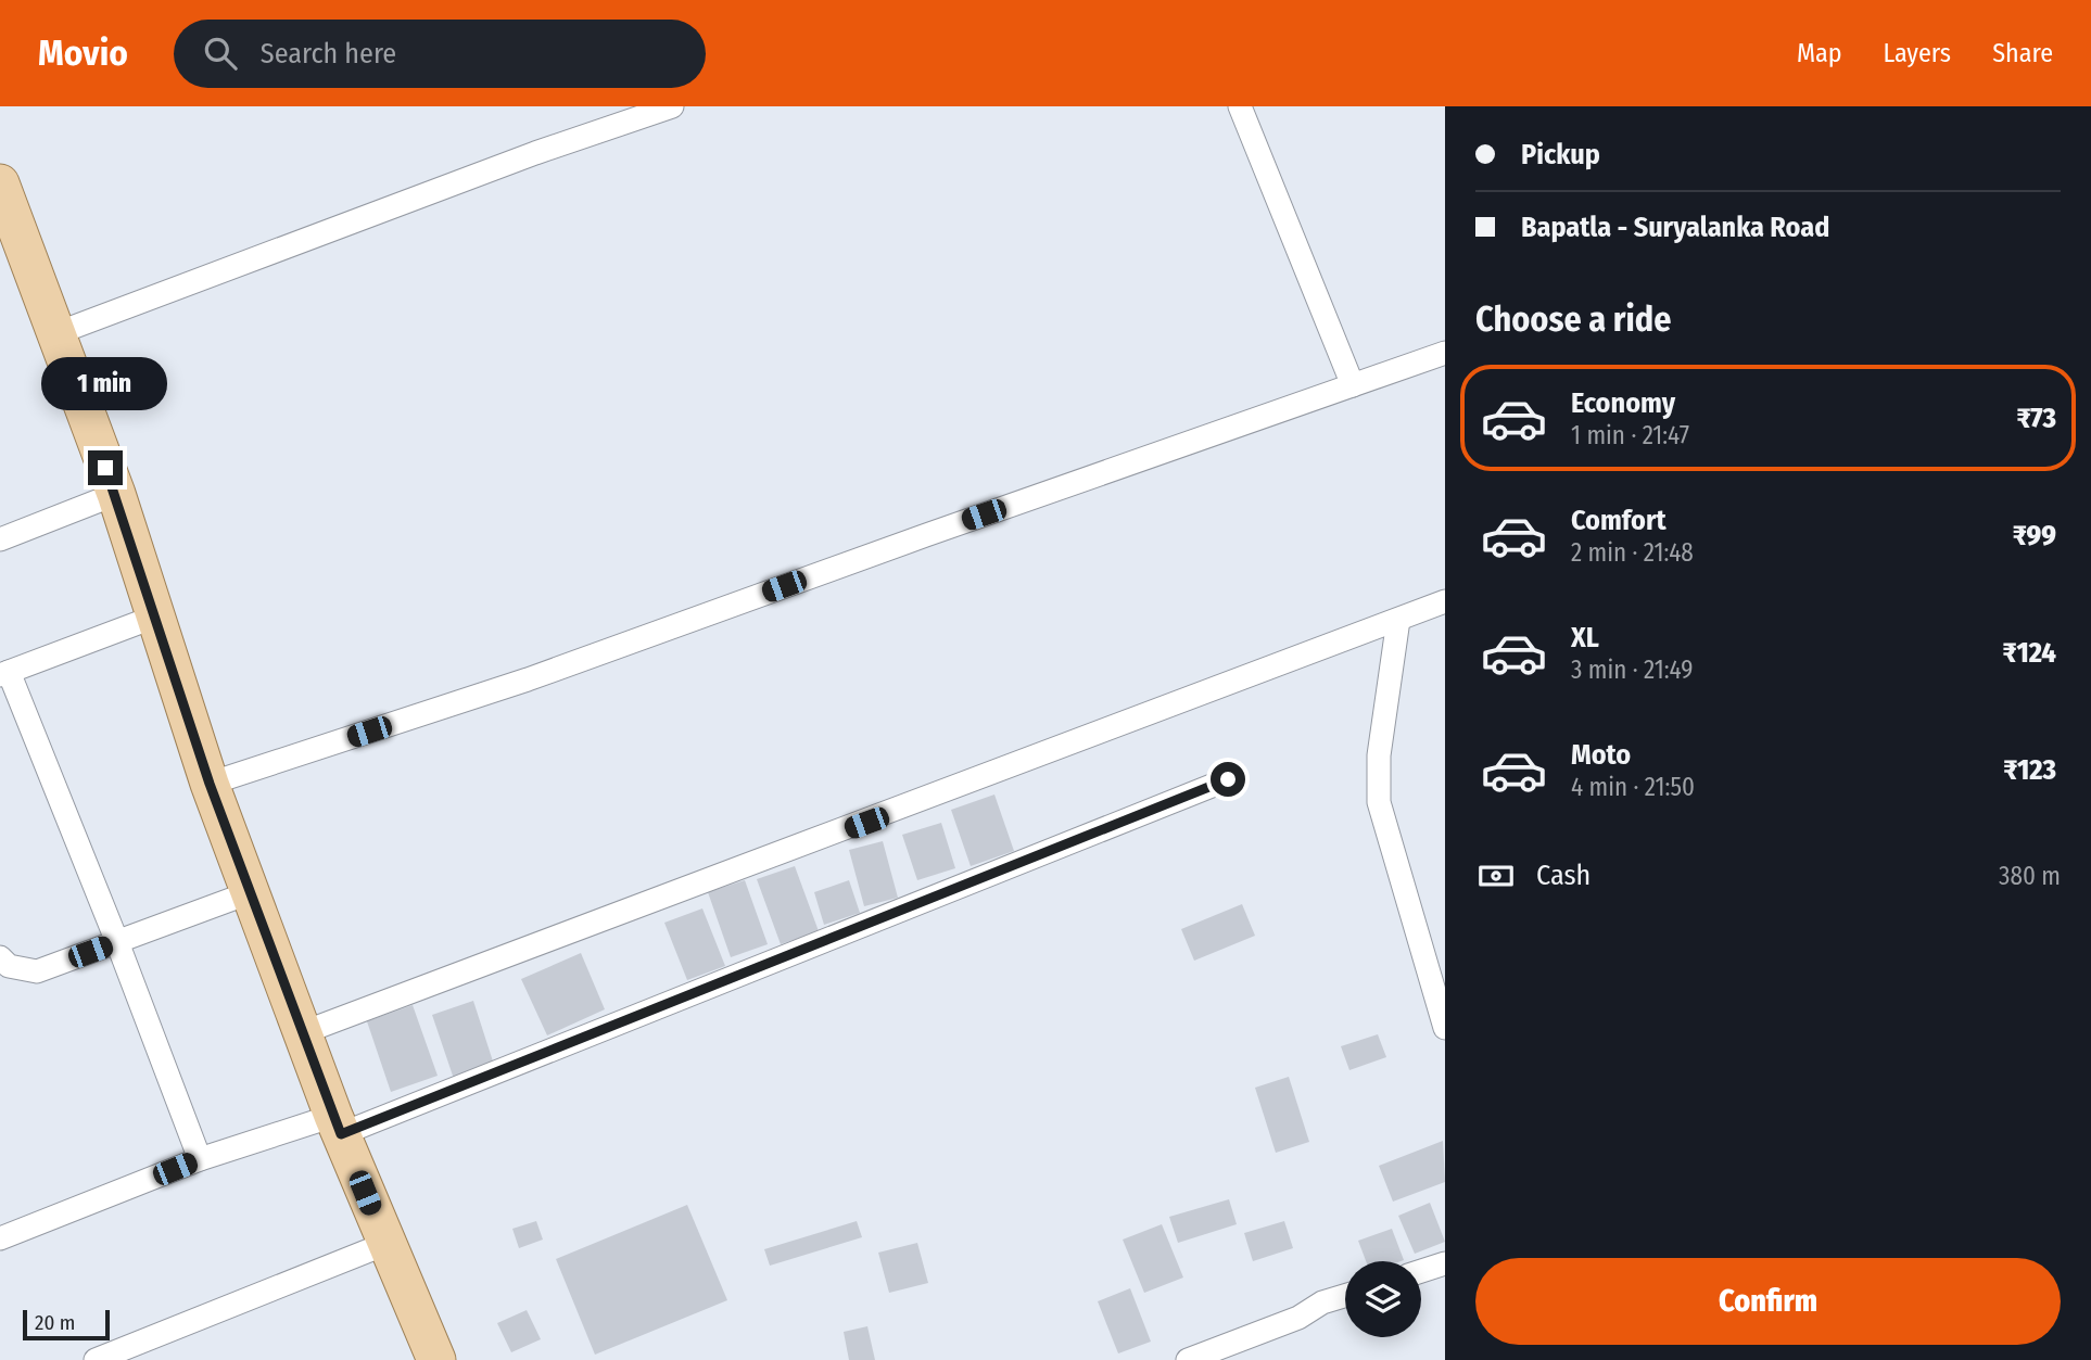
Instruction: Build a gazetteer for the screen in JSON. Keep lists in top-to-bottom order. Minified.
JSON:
{"scale_bar":"20 m","page":{"header":"Movio","search":"Search here","nav":["Map","Layers","Share"],"banner":["Pickup","Bapatla - Suryalanka Road"],"heading":"Choose a ride","bubble":"1 min","list":[{"name":"Economy","note":"1 min · 21:47","value":"₹73"},{"name":"Comfort","note":"2 min · 21:48","value":"₹99"},{"name":"XL","note":"3 min · 21:49","value":"₹124"},{"name":"Moto","note":"4 min · 21:50","value":"₹123"}],"pay":["Cash","380 m"],"buttons":"Confirm","scale":"20 m"}}
